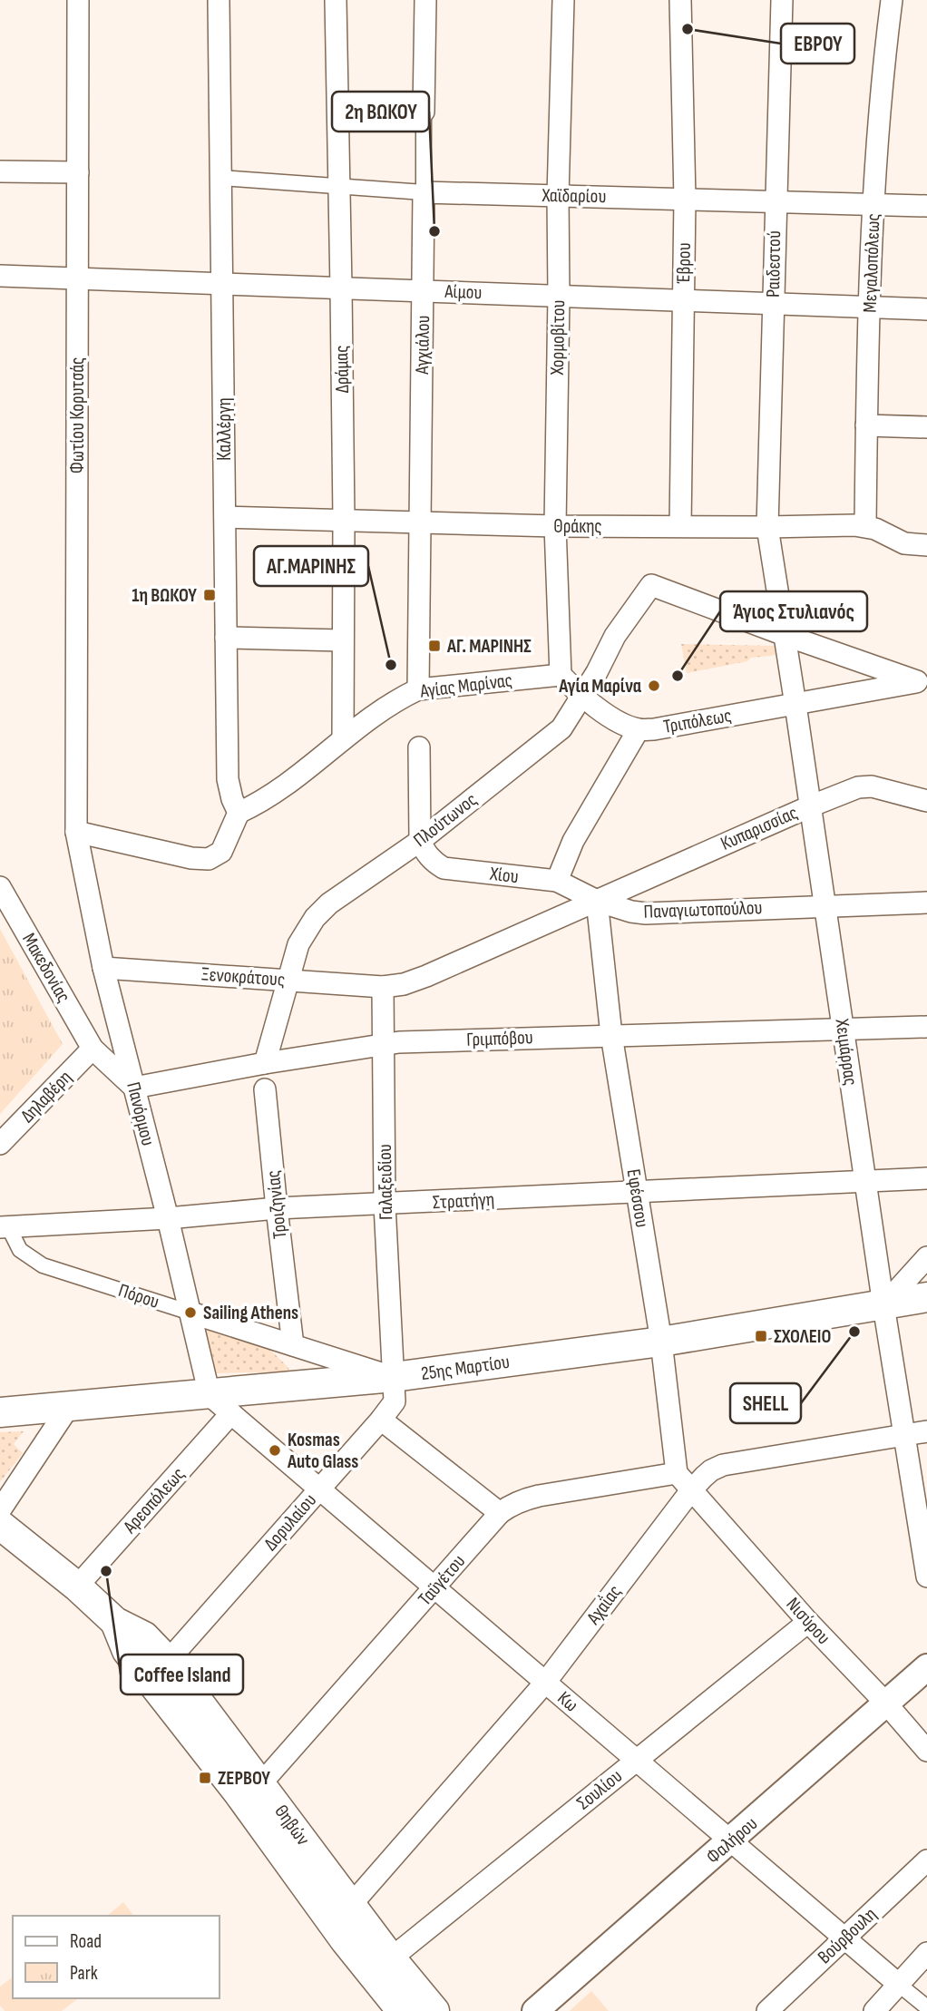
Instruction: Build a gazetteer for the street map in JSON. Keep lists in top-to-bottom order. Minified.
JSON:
{"streets":{"main road":["25ης Μαρτίου","Θηβών"],"street":["Χαϊδαρίου","Έβρου","Μεγαλοπόλεως","Ραιδεστού","Αίμου","Χορμοβίτου","Αγχιάλου","Δράμας","Φωτίου Κορυτσάς","Καλλέργη","Θράκης","Αγίας Μαρίνας","Τριπόλεως","Πλούτωνος","Κυπαρισσίας","Χίου","Παναγιωτοπούλου","Μακεδονίας","Ξενοκράτους","Γριμπόβου","Χειμάρρας","Δηλαβέρη","Πανόρμου","Γαλαξειδίου","Εφέσσου","Στρατήγη","Τροιζηνίας","Πόρου","Αρεοπόλεως","Δορυλαίου","Ταϋγέτου","Αχαΐας","Νισύρου","Κω","Σουλίου","Φαλήρου","Βούρβουλη"]},"crossings":[["Χαϊδαρίου","Έβρου"],["Χαϊδαρίου","Μεγαλοπόλεως"],["Χαϊδαρίου","Ραιδεστού"],["Χαϊδαρίου","Χορμοβίτου"],["Χαϊδαρίου","Αγχιάλου"],["Χαϊδαρίου","Δράμας"],["Χαϊδαρίου","Καλλέργη"],["Έβρου","Αίμου"],["Έβρου","Θράκης"],["Μεγαλοπόλεως","Αίμου"],["Μεγαλοπόλεως","Θράκης"],["Ραιδεστού","Αίμου"],["Ραιδεστού","Θράκης"],["Ραιδεστού","Χειμάρρας"],["Αίμου","Χορμοβίτου"],["Αίμου","Αγχιάλου"],["Αίμου","Δράμας"],["Αίμου","Φωτίου Κορυτσάς"],["Αίμου","Καλλέργη"],["Χορμοβίτου","Θράκης"],["Χορμοβίτου","Αγίας Μαρίνας"],["Αγχιάλου","Θράκης"],["Αγχιάλου","Αγίας Μαρίνας"],["Δράμας","Θράκης"],["Δράμας","Αγίας Μαρίνας"],["Φωτίου Κορυτσάς","Πανόρμου"],["Καλλέργη","Θράκης"],["Καλλέργη","Αγίας Μαρίνας"],["Θράκης","Χειμάρρας"],["Τριπόλεως","Χίου"],["Τριπόλεως","Χειμάρρας"],["Πλούτωνος","Χίου"],["Πλούτωνος","Ξενοκράτους"],["Πλούτωνος","Γριμπόβου"],["Πλούτωνος","Χειμάρρας"],["Πλούτωνος","Τροιζηνίας"],["Κυπαρισσίας","Χίου"],["Κυπαρισσίας","Παναγιωτοπούλου"],["Κυπαρισσίας","Χειμάρρας"],["Κυπαρισσίας","Εφέσσου"],["Χίου","Παναγιωτοπούλου"],["Χίου","Εφέσσου"],["Παναγιωτοπούλου","Χειμάρρας"],["Παναγιωτοπούλου","Εφέσσου"],["Μακεδονίας","Δηλαβέρη"],["Ξενοκράτους","Πανόρμου"],["Ξενοκράτους","Γαλαξειδίου"],["Γριμπόβου","Χειμάρρας"],["Γριμπόβου","Πανόρμου"],["Γριμπόβου","Γαλαξειδίου"],["Γριμπόβου","Εφέσσου"],["Γριμπόβου","Τροιζηνίας"],["Χειμάρρας","Στρατήγη"],["Χειμάρρας","25ης Μαρτίου"],["Χειμάρρας","Αχαΐας"],["Πανόρμου","Στρατήγη"],["Πανόρμου","Πόρου"],["Πανόρμου","25ης Μαρτίου"],["Πανόρμου","Αρεοπόλεως"],["Πανόρμου","Κω"],["Γαλαξειδίου","Στρατήγη"],["Γαλαξειδίου","Πόρου"],["Γαλαξειδίου","25ης Μαρτίου"],["Γαλαξειδίου","Δορυλαίου"],["Εφέσσου","Στρατήγη"],["Εφέσσου","25ης Μαρτίου"],["Εφέσσου","Ταϋγέτου"],["Στρατήγη","Τροιζηνίας"],["Στρατήγη","Πόρου"],["Τροιζηνίας","Πόρου"],["Πόρου","25ης Μαρτίου"],["Πόρου","Δορυλαίου"],["25ης Μαρτίου","Αρεοπόλεως"],["25ης Μαρτίου","Δορυλαίου"],["25ης Μαρτίου","Κω"],["Αρεοπόλεως","Κω"],["Αρεοπόλεως","Θηβών"],["Δορυλαίου","Κω"],["Δορυλαίου","Θηβών"],["Ταϋγέτου","Κω"],["Ταϋγέτου","Θηβών"],["Αχαΐας","Νισύρου"],["Αχαΐας","Κω"],["Αχαΐας","Θηβών"],["Νισύρου","Σουλίου"],["Νισύρου","Φαλήρου"],["Κω","Σουλίου"],["Κω","Φαλήρου"],["Κω","Βούρβουλη"],["Σουλίου","Θηβών"]],"places":{"other":["ΕΒΡΟΥ","2η ΒΩΚΟΥ","ΑΓ.ΜΑΡΙΝΗΣ","Άγιος Στυλιανός","Αγία Μαρίνα","Sailing Athens","SHELL","Kosmas Auto Glass","Coffee Island"],"transit":["1η ΒΩΚΟΥ","ΑΓ. ΜΑΡΙΝΗΣ","ΣΧΟΛΕΙΟ","ΖΕΡΒΟΥ"]},"legend":["Road","Park"]}
